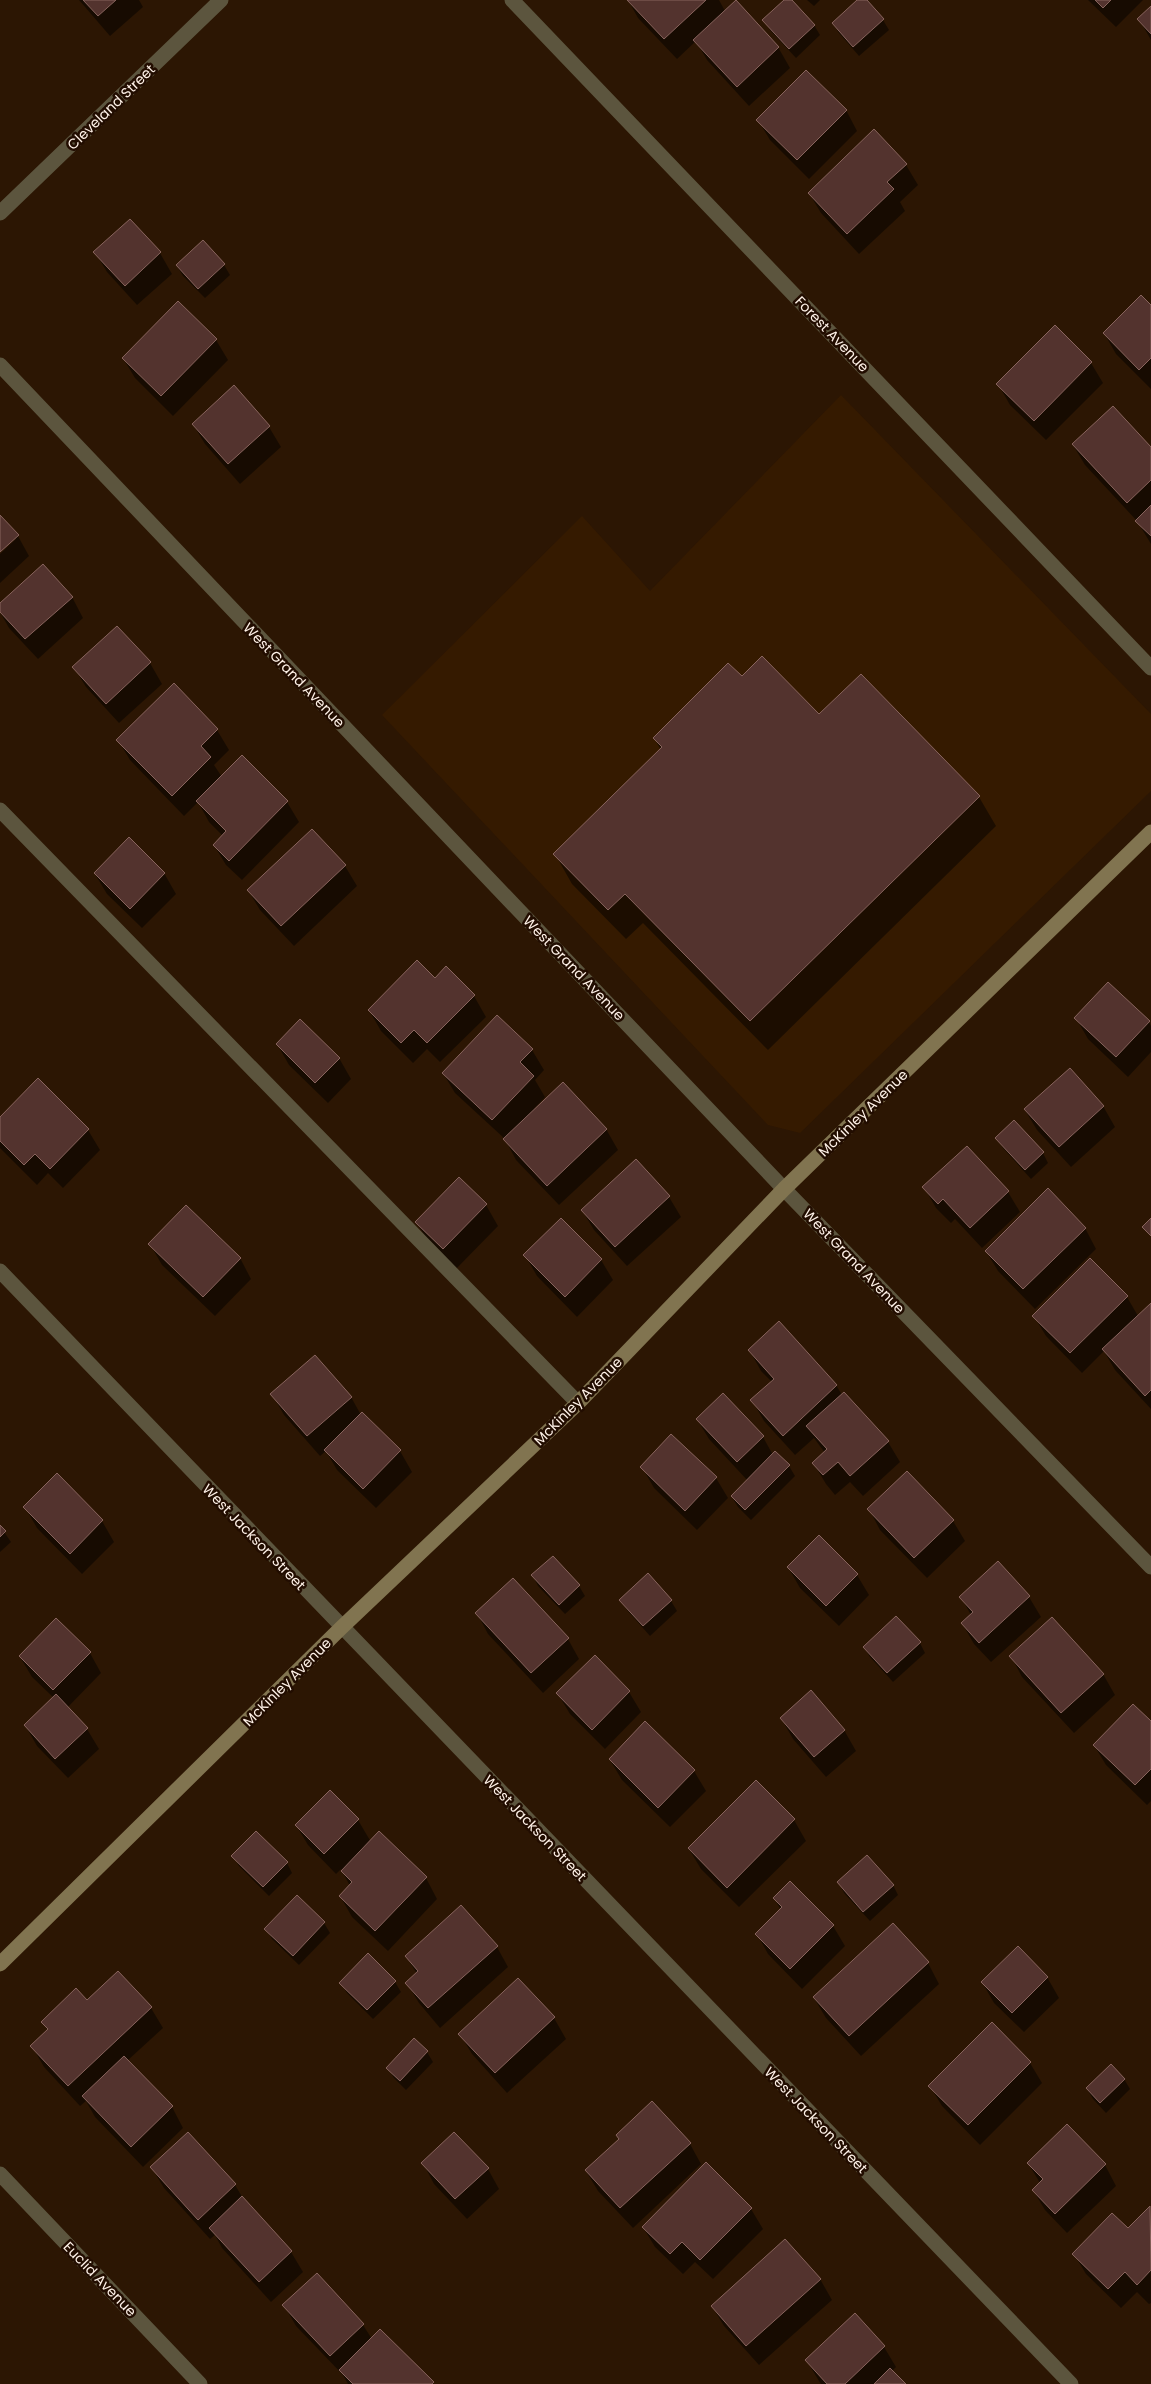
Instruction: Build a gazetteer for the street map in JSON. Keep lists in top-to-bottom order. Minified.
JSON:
{"streets":{"street":["Cleveland Street","Forest Avenue","West Grand Avenue","McKinley Avenue","West Jackson Street","Euclid Avenue"]},"crossings":[["West Grand Avenue","McKinley Avenue"],["McKinley Avenue","West Jackson Street"]]}
